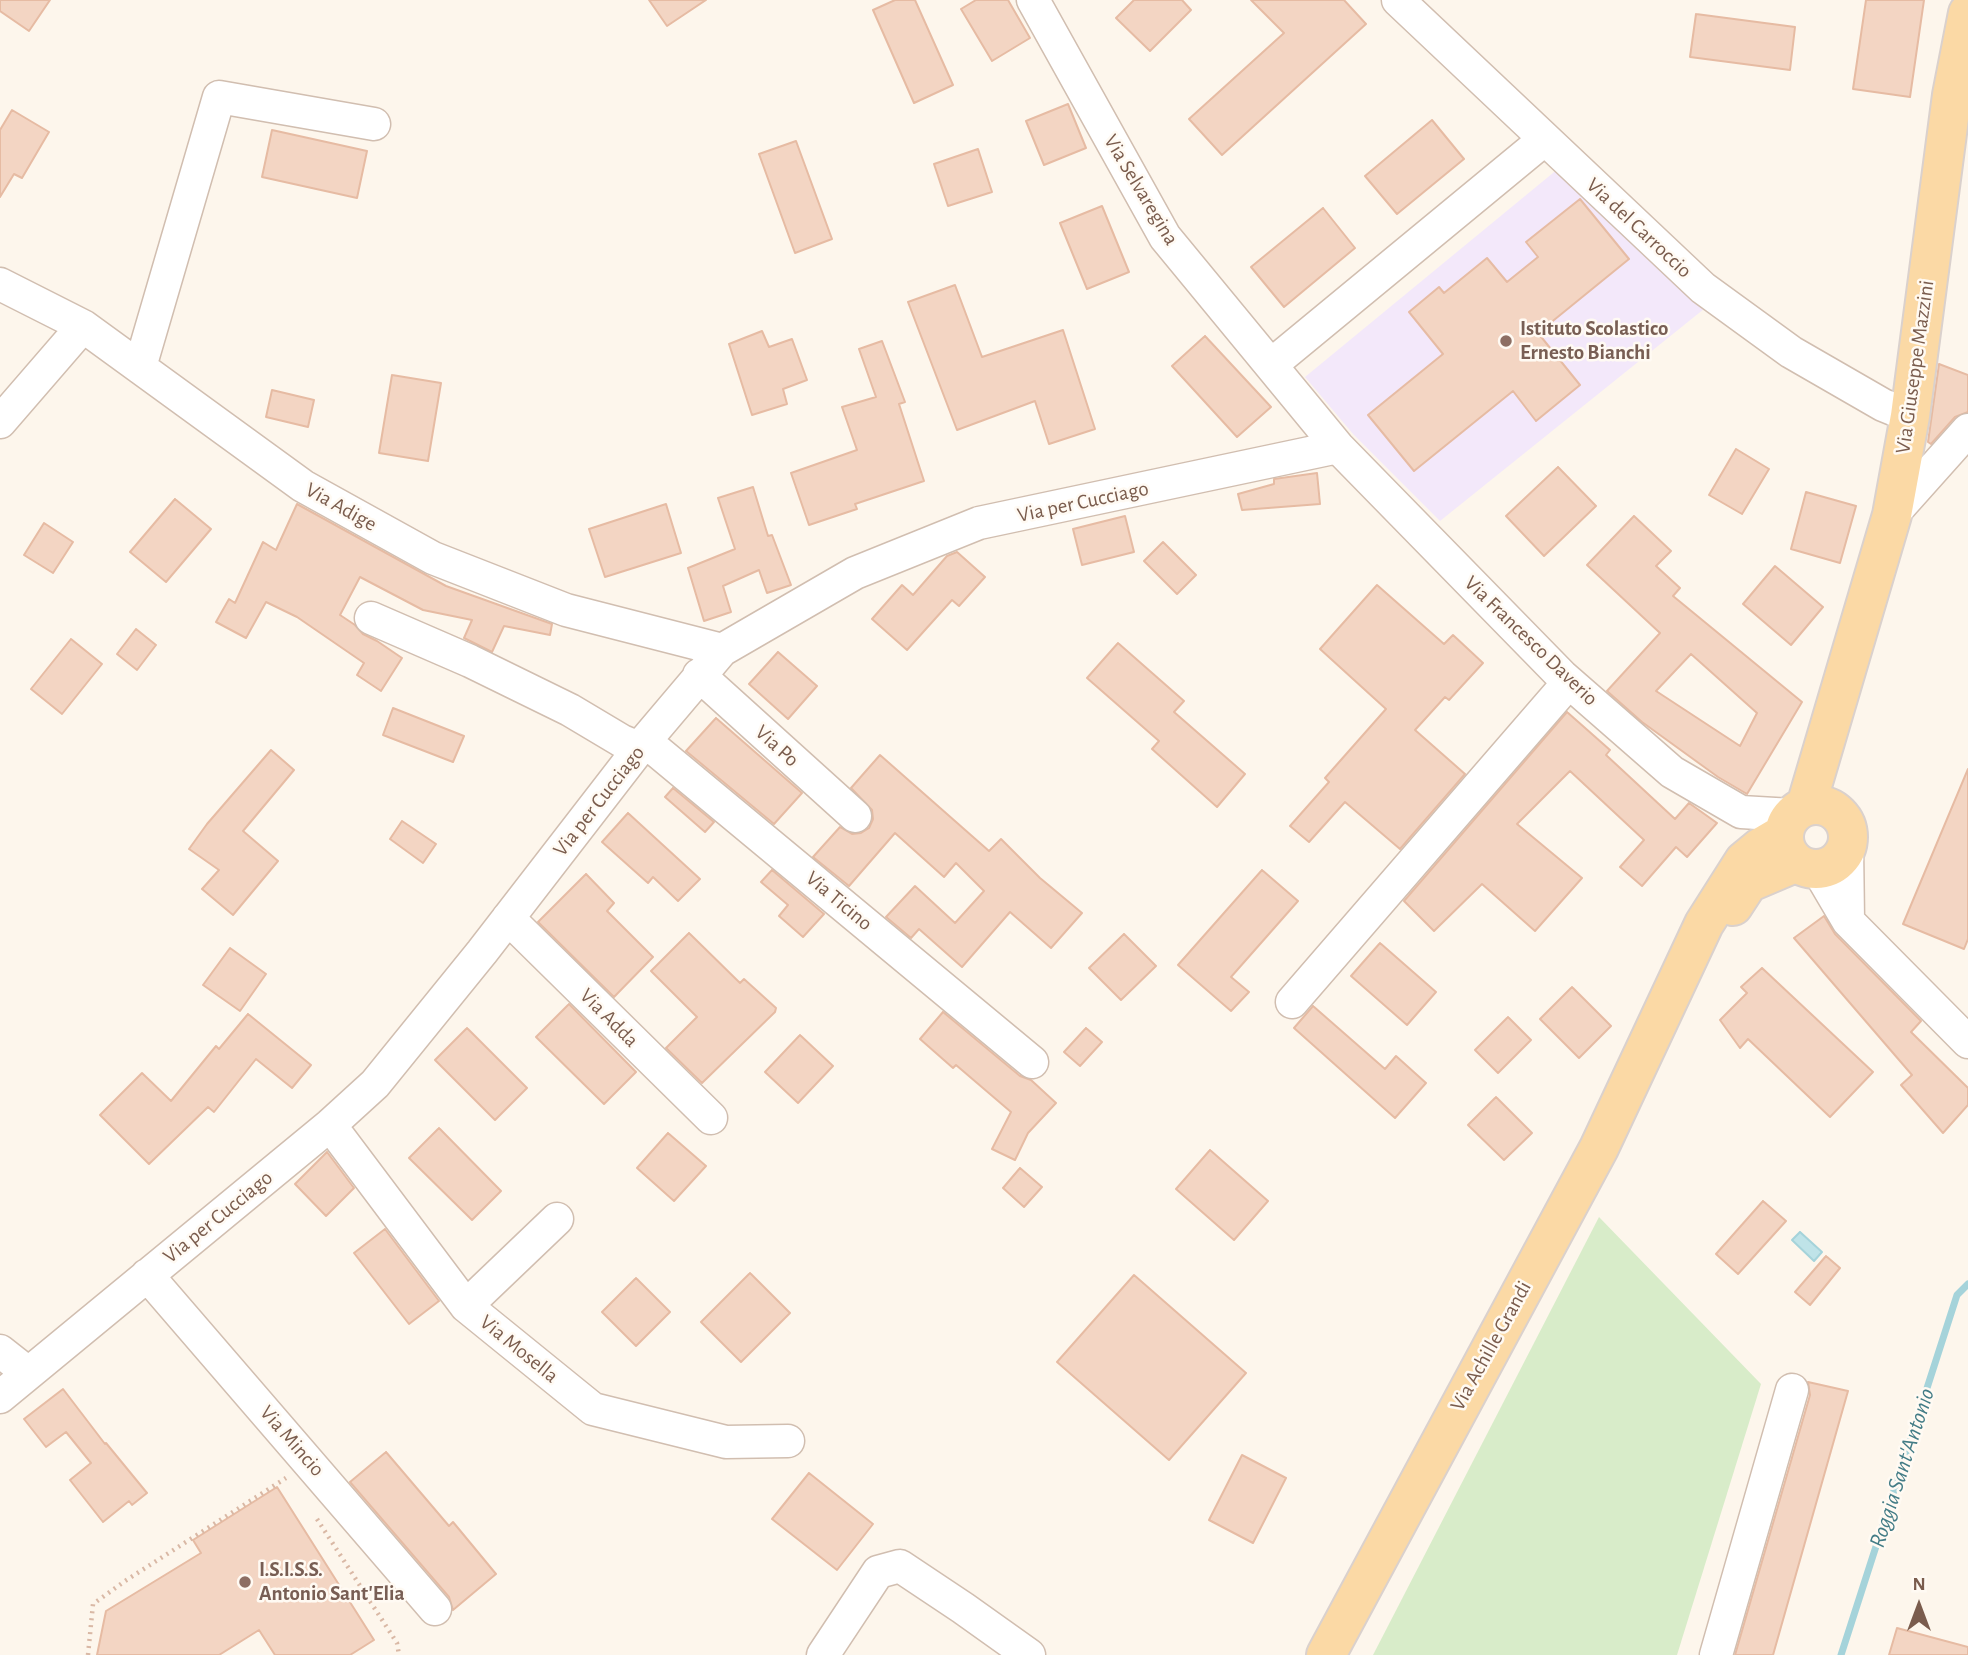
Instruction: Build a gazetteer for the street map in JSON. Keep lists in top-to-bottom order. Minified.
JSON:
{"streets":{"main road":["Via Giuseppe Mazzini","Via Achille Grandi"],"street":["Via Selvaregina","Via del Carroccio","Via per Cucciago","Via Adige","Via Francesco Daverio","Via Po","Via Ticino","Via Adda","Via Mosella","Via Mincio"]},"crossings":[["Via Selvaregina","Via per Cucciago"],["Via Selvaregina","Via Francesco Daverio"],["Via del Carroccio","Via Giuseppe Mazzini"],["Via Giuseppe Mazzini","Via Francesco Daverio"],["Via Giuseppe Mazzini","Via Achille Grandi"],["Via per Cucciago","Via Adige"],["Via per Cucciago","Via Francesco Daverio"],["Via per Cucciago","Via Po"],["Via per Cucciago","Via Ticino"],["Via per Cucciago","Via Adda"],["Via per Cucciago","Via Mosella"],["Via per Cucciago","Via Mincio"],["Via Francesco Daverio","Via Achille Grandi"]],"water":["Roggia Sant'Antonio"],"places":["Istituto Scolastico Ernesto Bianchi","I.S.I.S.S. Antonio Sant'Elia"],"north":"top"}
